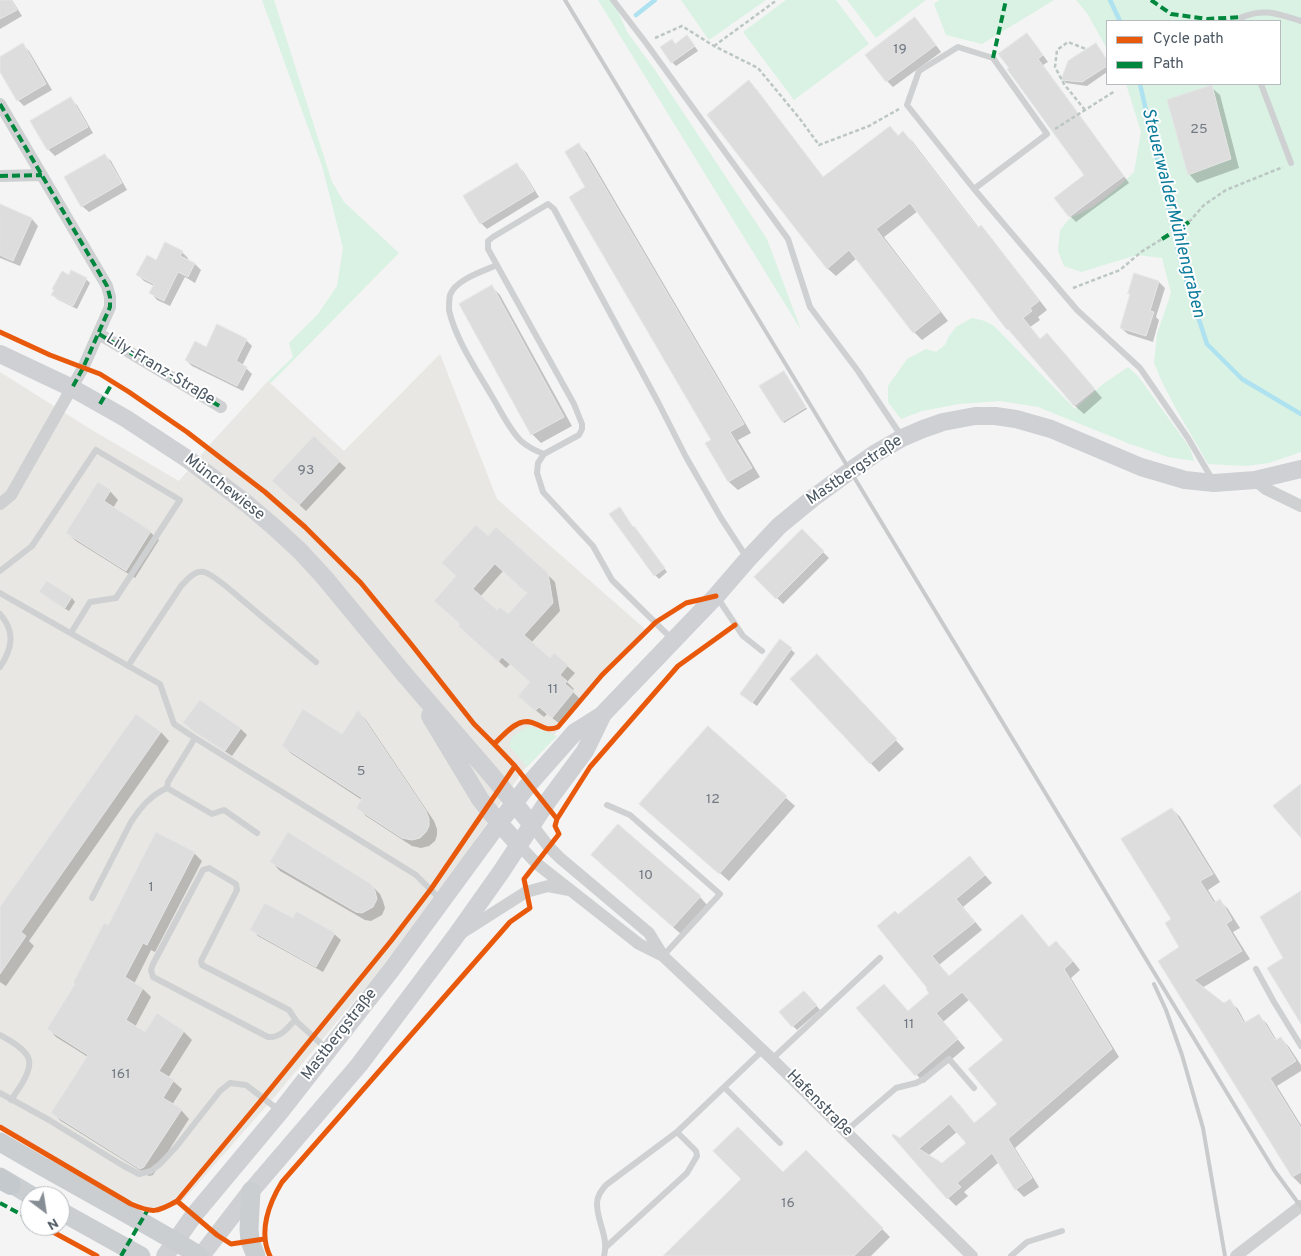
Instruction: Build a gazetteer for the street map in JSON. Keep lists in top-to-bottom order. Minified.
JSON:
{"streets":{"main road":["Mastbergstraße","Münchewiese"],"street":["Lily-Franz-Straße","Hafenstraße"]},"crossings":[["Lily-Franz-Straße","Münchewiese"],["Mastbergstraße","Münchewiese"],["Mastbergstraße","Hafenstraße"]],"water":["SteuerwalderMühlengraben"],"house_numbers":["19","25","93","11","5","12","10","1","11","161","16"],"legend":["Cycle path","Path"],"north":"bottom right"}
